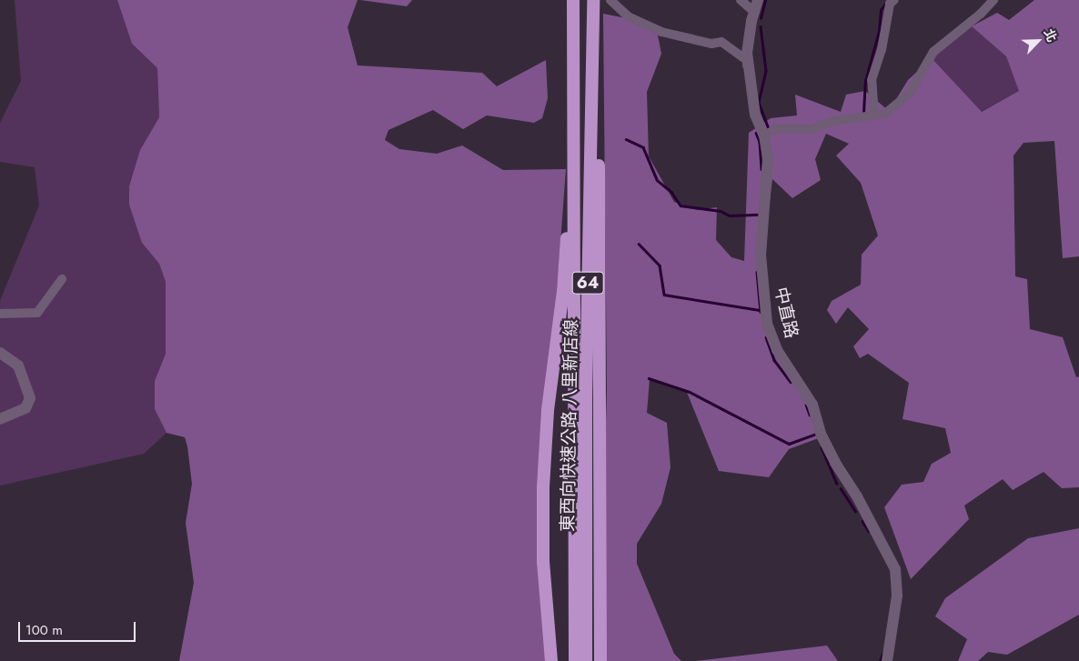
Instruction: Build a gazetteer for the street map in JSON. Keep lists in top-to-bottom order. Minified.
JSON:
{"streets":{"highway":["64","東西向快速公路 八里新店線"],"street":["中直路"]},"scale_bar":"100 m","north":"top right"}
